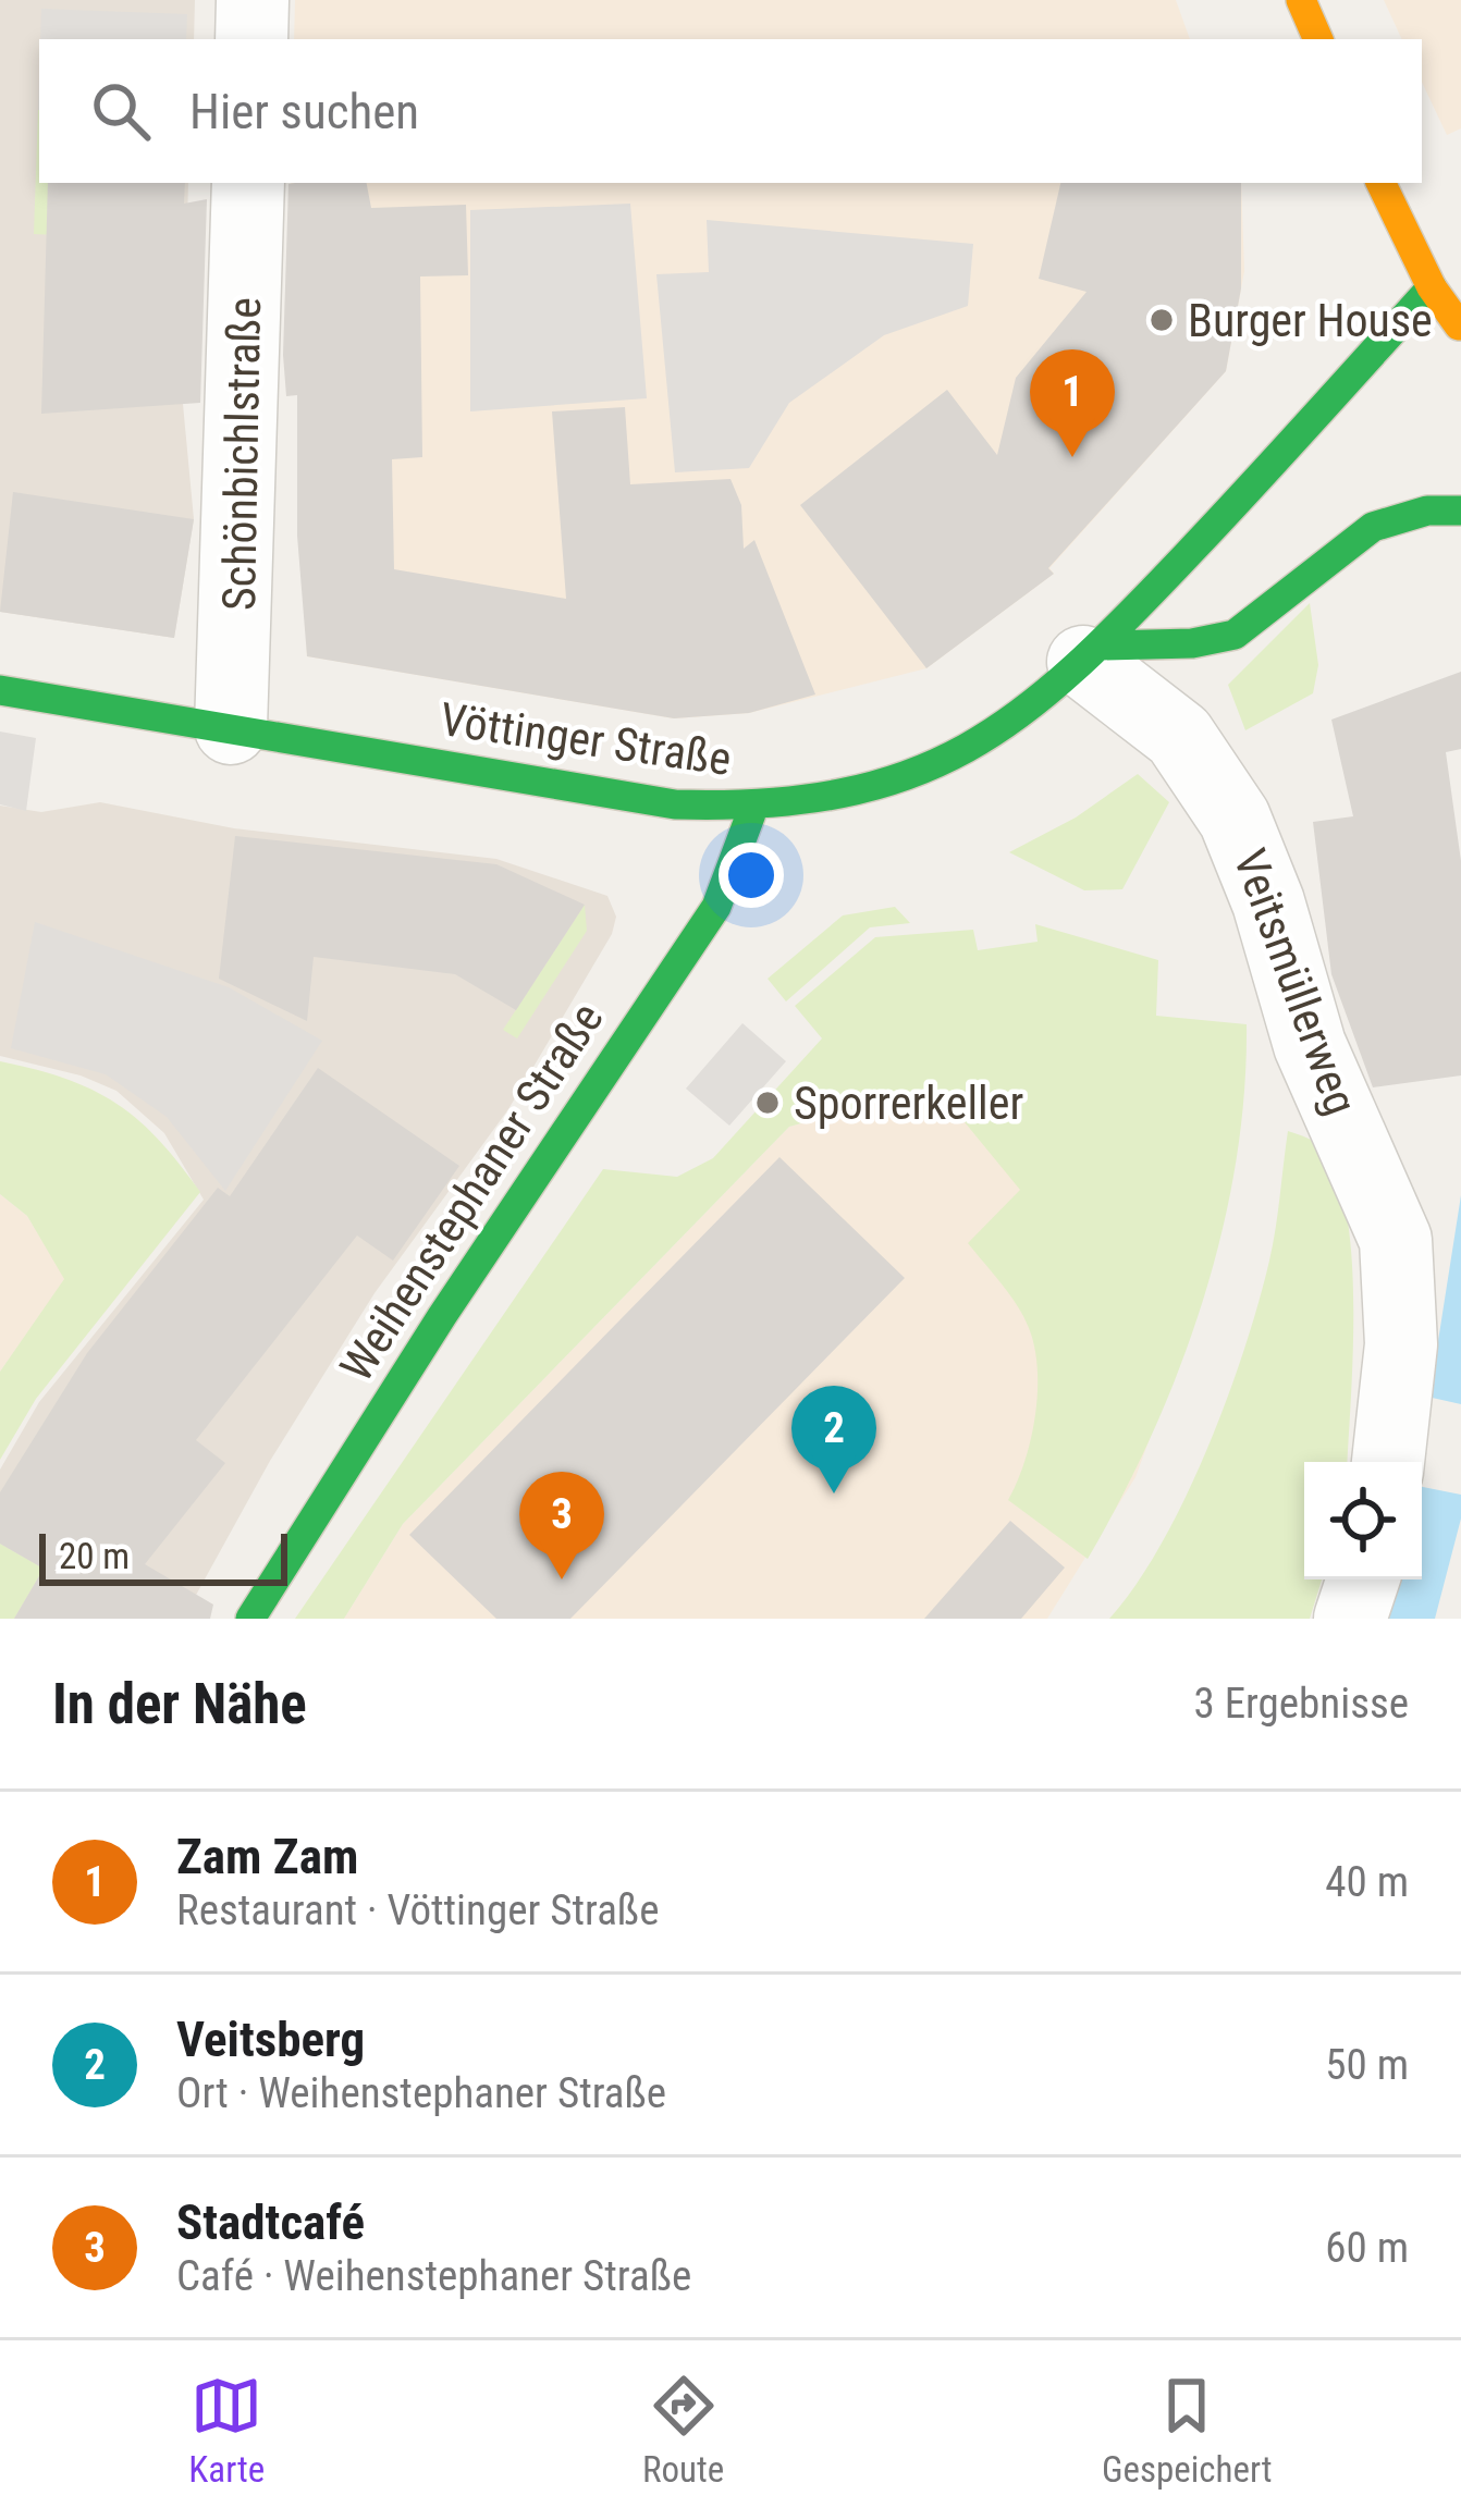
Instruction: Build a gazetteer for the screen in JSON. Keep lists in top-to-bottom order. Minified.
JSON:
{"streets":{"main road":["Vöttinger Straße","Weihenstephaner Straße"],"street":["Schönbichlstraße","Veitsmüllerweg"]},"crossings":[["Schönbichlstraße","Vöttinger Straße"],["Vöttinger Straße","Veitsmüllerweg"],["Vöttinger Straße","Weihenstephaner Straße"]],"places":["Burger House","Sporrerkeller"],"scale_bar":"20 m","page":{"search":"Hier suchen","pins":["1","2","3"],"scale":"20 m","heading":["In der Nähe","3 Ergebnisse"],"list":[{"mark":"1","name":"Zam Zam","note":"Restaurant · Vöttinger Straße","value":"40 m"},{"mark":"2","name":"Veitsberg","note":"Ort · Weihenstephaner Straße","value":"50 m"},{"mark":"3","name":"Stadtcafé","note":"Café · Weihenstephaner Straße","value":"60 m"}],"nav":["Karte","Route","Gespeichert"]}}
